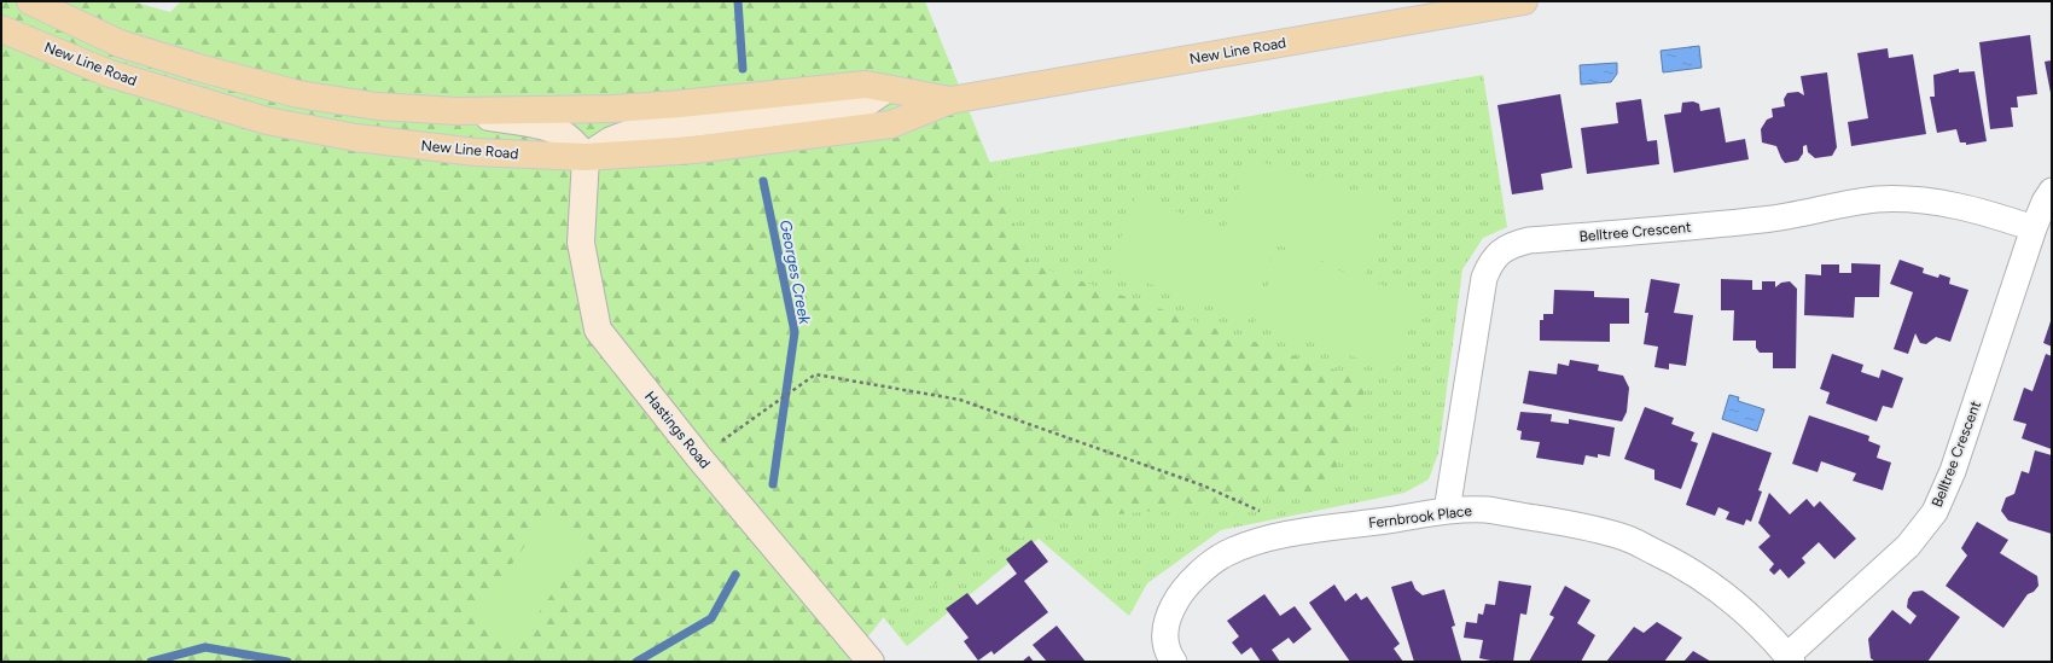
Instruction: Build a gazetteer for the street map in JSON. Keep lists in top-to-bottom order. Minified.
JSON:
{"streets":{"main road":["New Line Road","Hastings Road"],"street":["Belltree Crescent","Fernbrook Place"]},"crossings":[["New Line Road","Hastings Road"],["Belltree Crescent","Fernbrook Place"]],"water":["Georges Creek"]}
